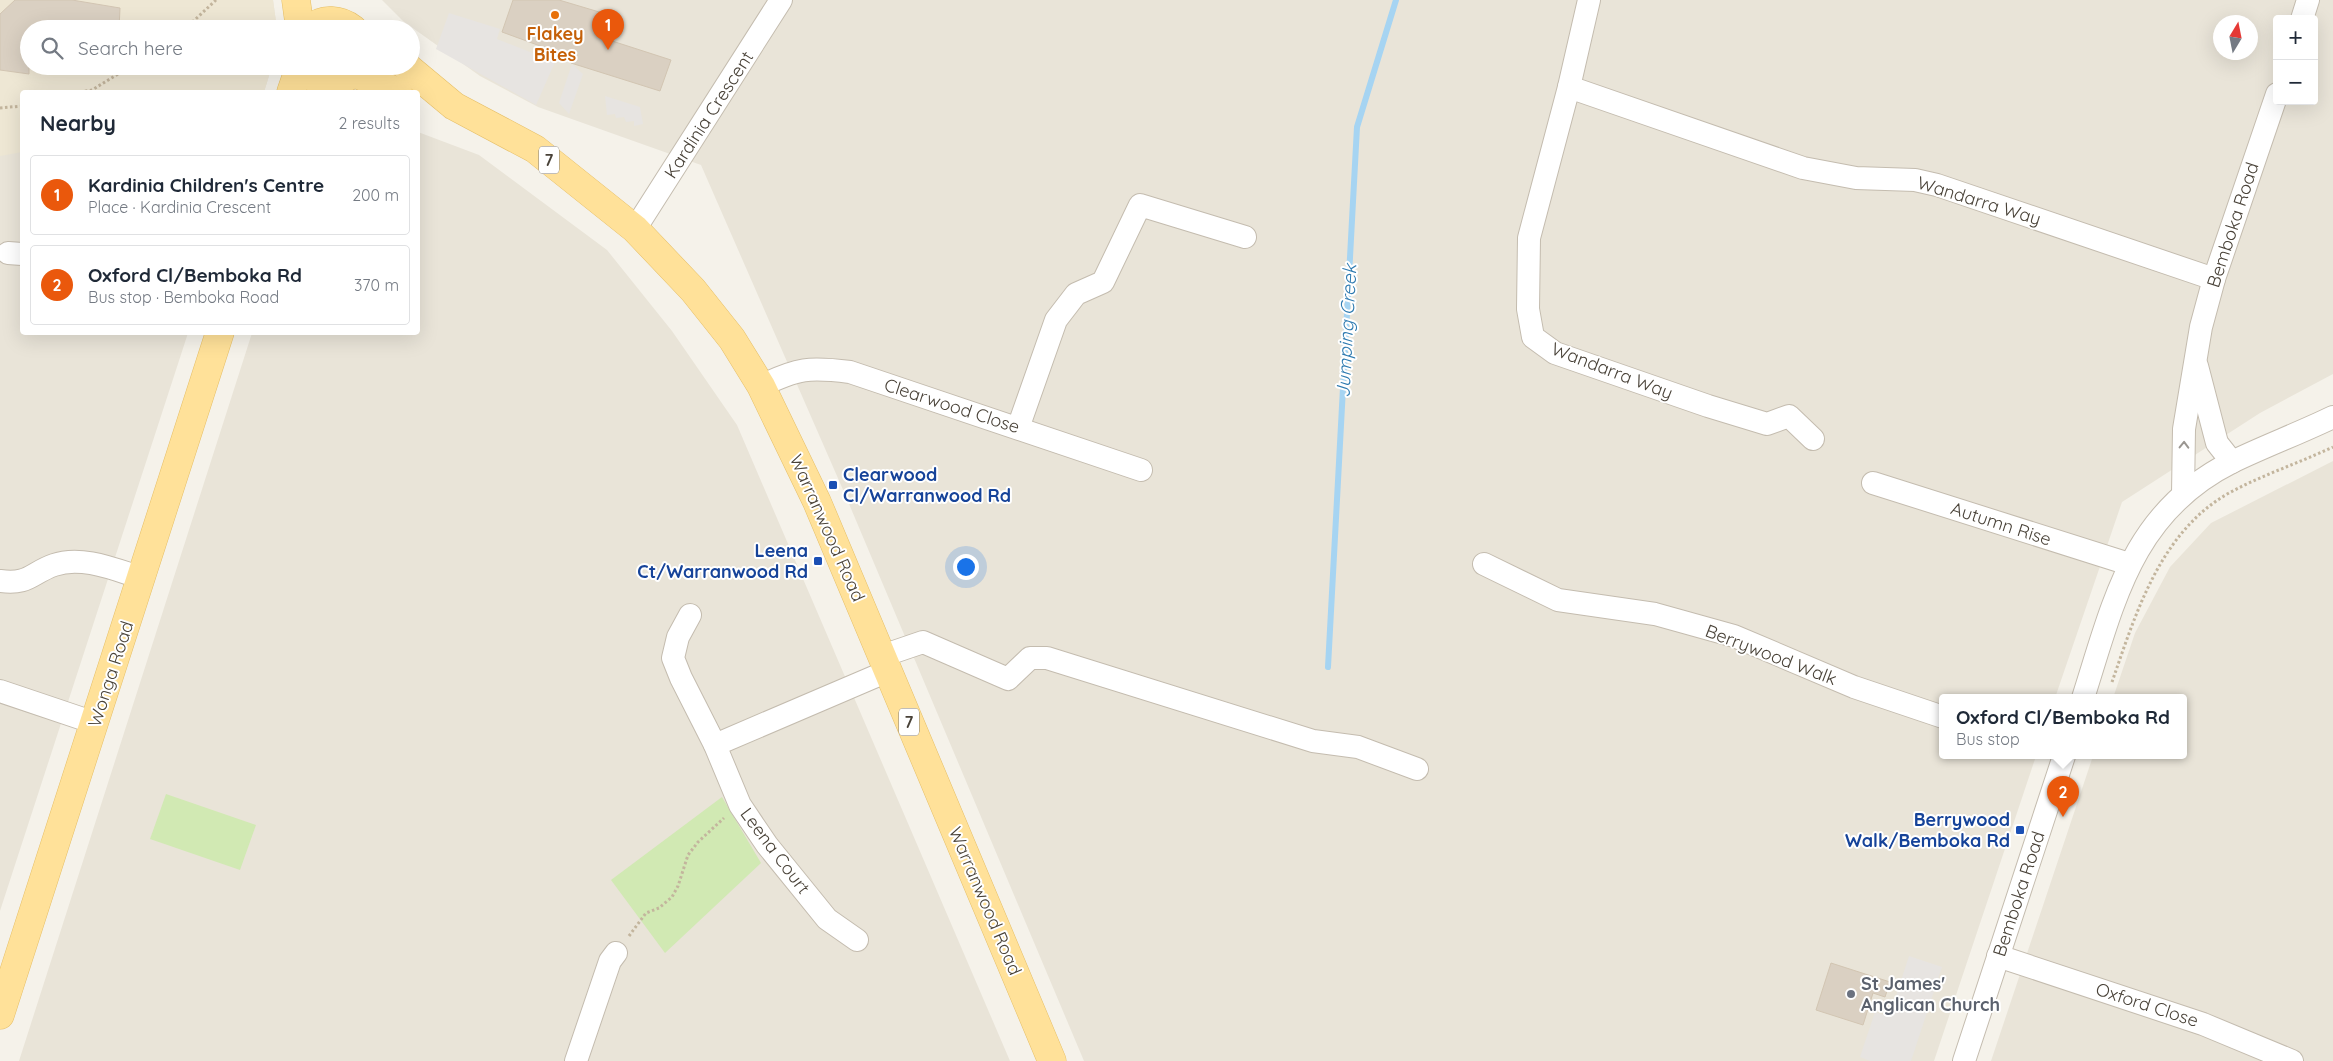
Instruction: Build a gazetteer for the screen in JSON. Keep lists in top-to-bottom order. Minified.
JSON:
{"streets":{"main road":["7","Warranwood Road","Wonga Road"],"street":["Kardinia Crescent","Wandarra Way","Bemboka Road","Clearwood Close","Autumn Rise","Berrywood Walk","Leena Court","Oxford Close"]},"crossings":[["Kardinia Crescent","Warranwood Road"],["Wandarra Way","Bemboka Road"],["Bemboka Road","Oxford Close"],["Clearwood Close","Warranwood Road"]],"water":["Jumping Creek"],"places":{"other":["Flakey Bites","St James' Anglican Church"],"transit":["Clearwood Cl/Warranwood Rd","Leena Ct/Warranwood Rd","Berrywood Walk/Bemboka Rd"]},"north":"top","page":{"pins":["1","2"],"map_buttons":["+","−"],"search":"Search here","heading":["Nearby","2 results"],"list":[{"mark":"1","name":"Kardinia Children's Centre","note":"Place · Kardinia Crescent","value":"200 m"},{"mark":"2","name":"Oxford Cl/Bemboka Rd","note":"Bus stop · Bemboka Road","value":"370 m"}],"popup":["Oxford Cl/Bemboka Rd","Bus stop"]}}
